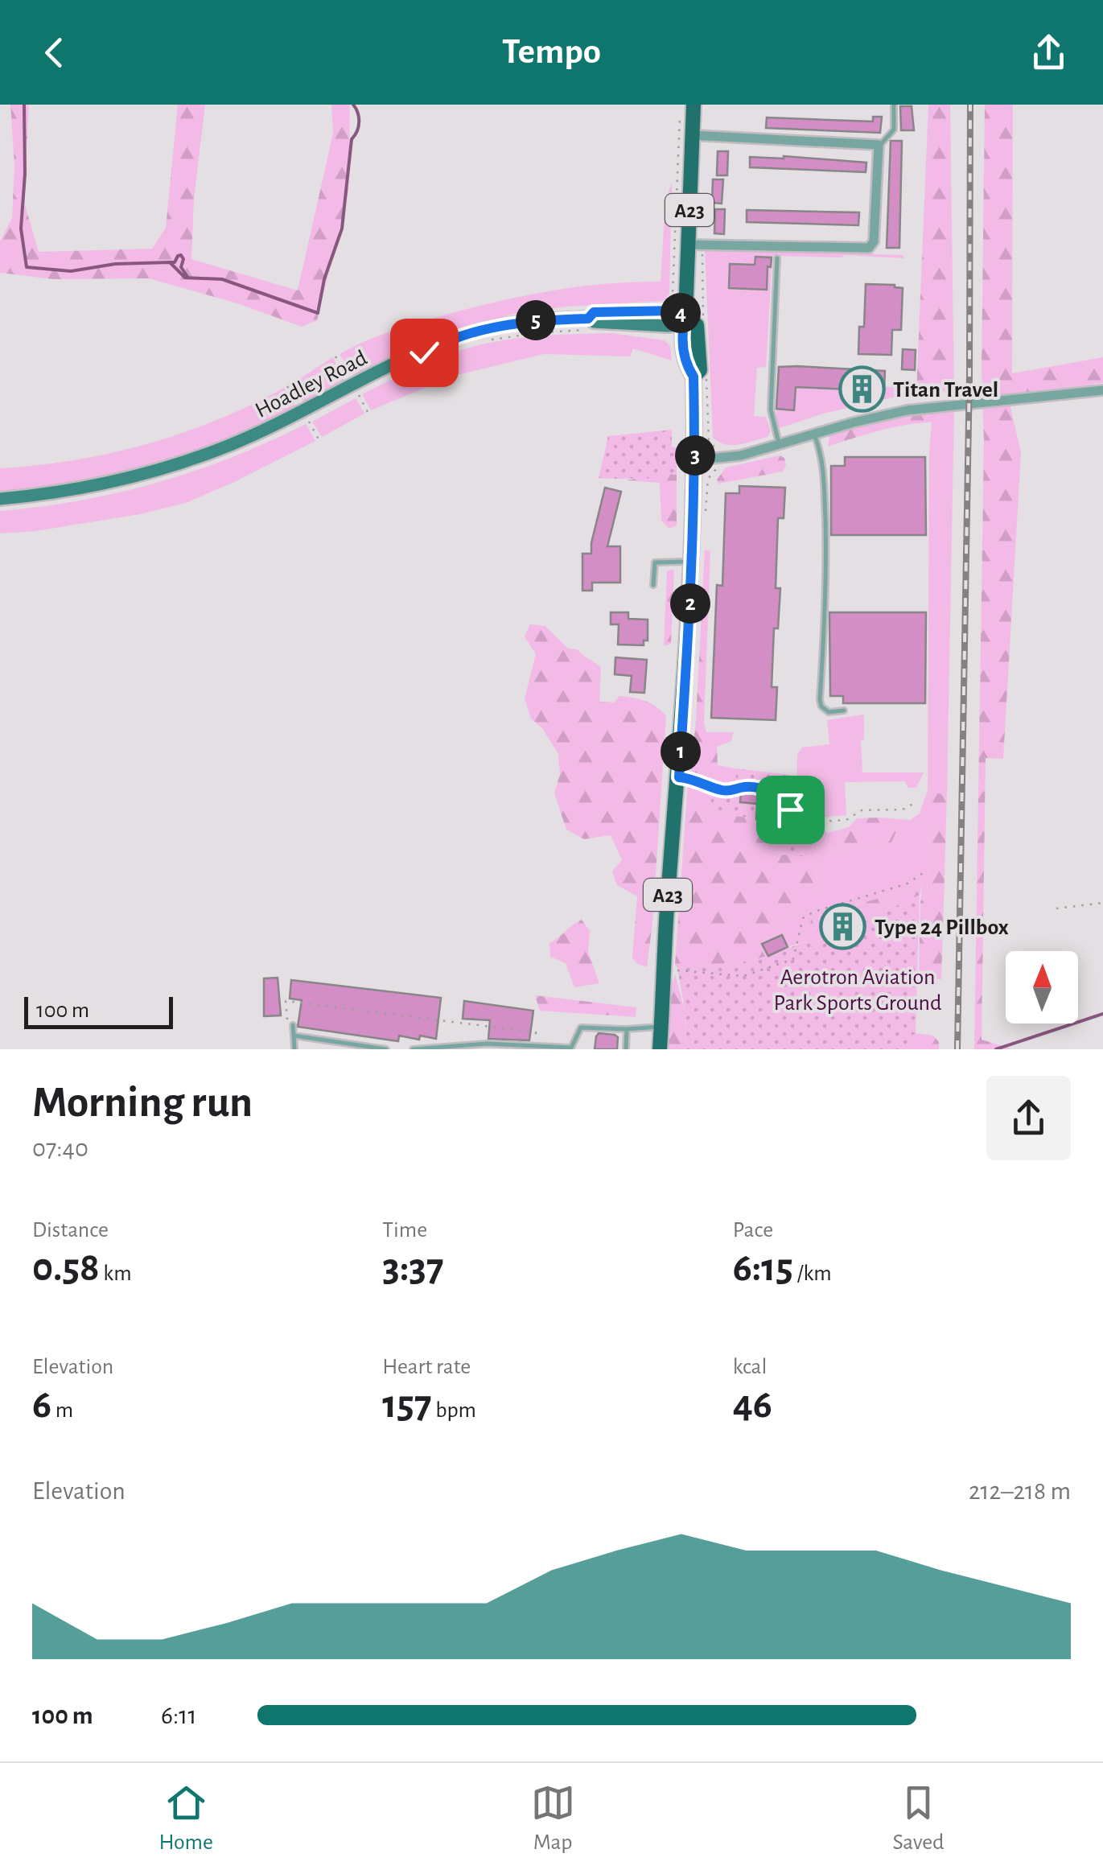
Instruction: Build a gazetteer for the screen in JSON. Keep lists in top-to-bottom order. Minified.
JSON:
{"streets":{"main road":["A23"],"street":["Hoadley Road"]},"crossings":[["A23","Hoadley Road"]],"parks":["Aerotron Aviation Park Sports Ground"],"places":{"building":["Titan Travel","Type 24 Pillbox"]},"scale_bar":"100 m","north":"top","page":{"header":"Tempo","pins":["4","5","3","2","1"],"scale":"100 m","heading":["Morning run","07:40"],"stats":[["Distance","0.58 km"],["Time","3:37"],["Pace","6:15 /km"],["Elevation","6 m"],["Heart rate","157 bpm"],["kcal","46"]],"chart":["Elevation","212–218 m"],"list":[{"name":"100 m","note":"6:11"}],"tabs":["Home","Map","Saved"]}}
